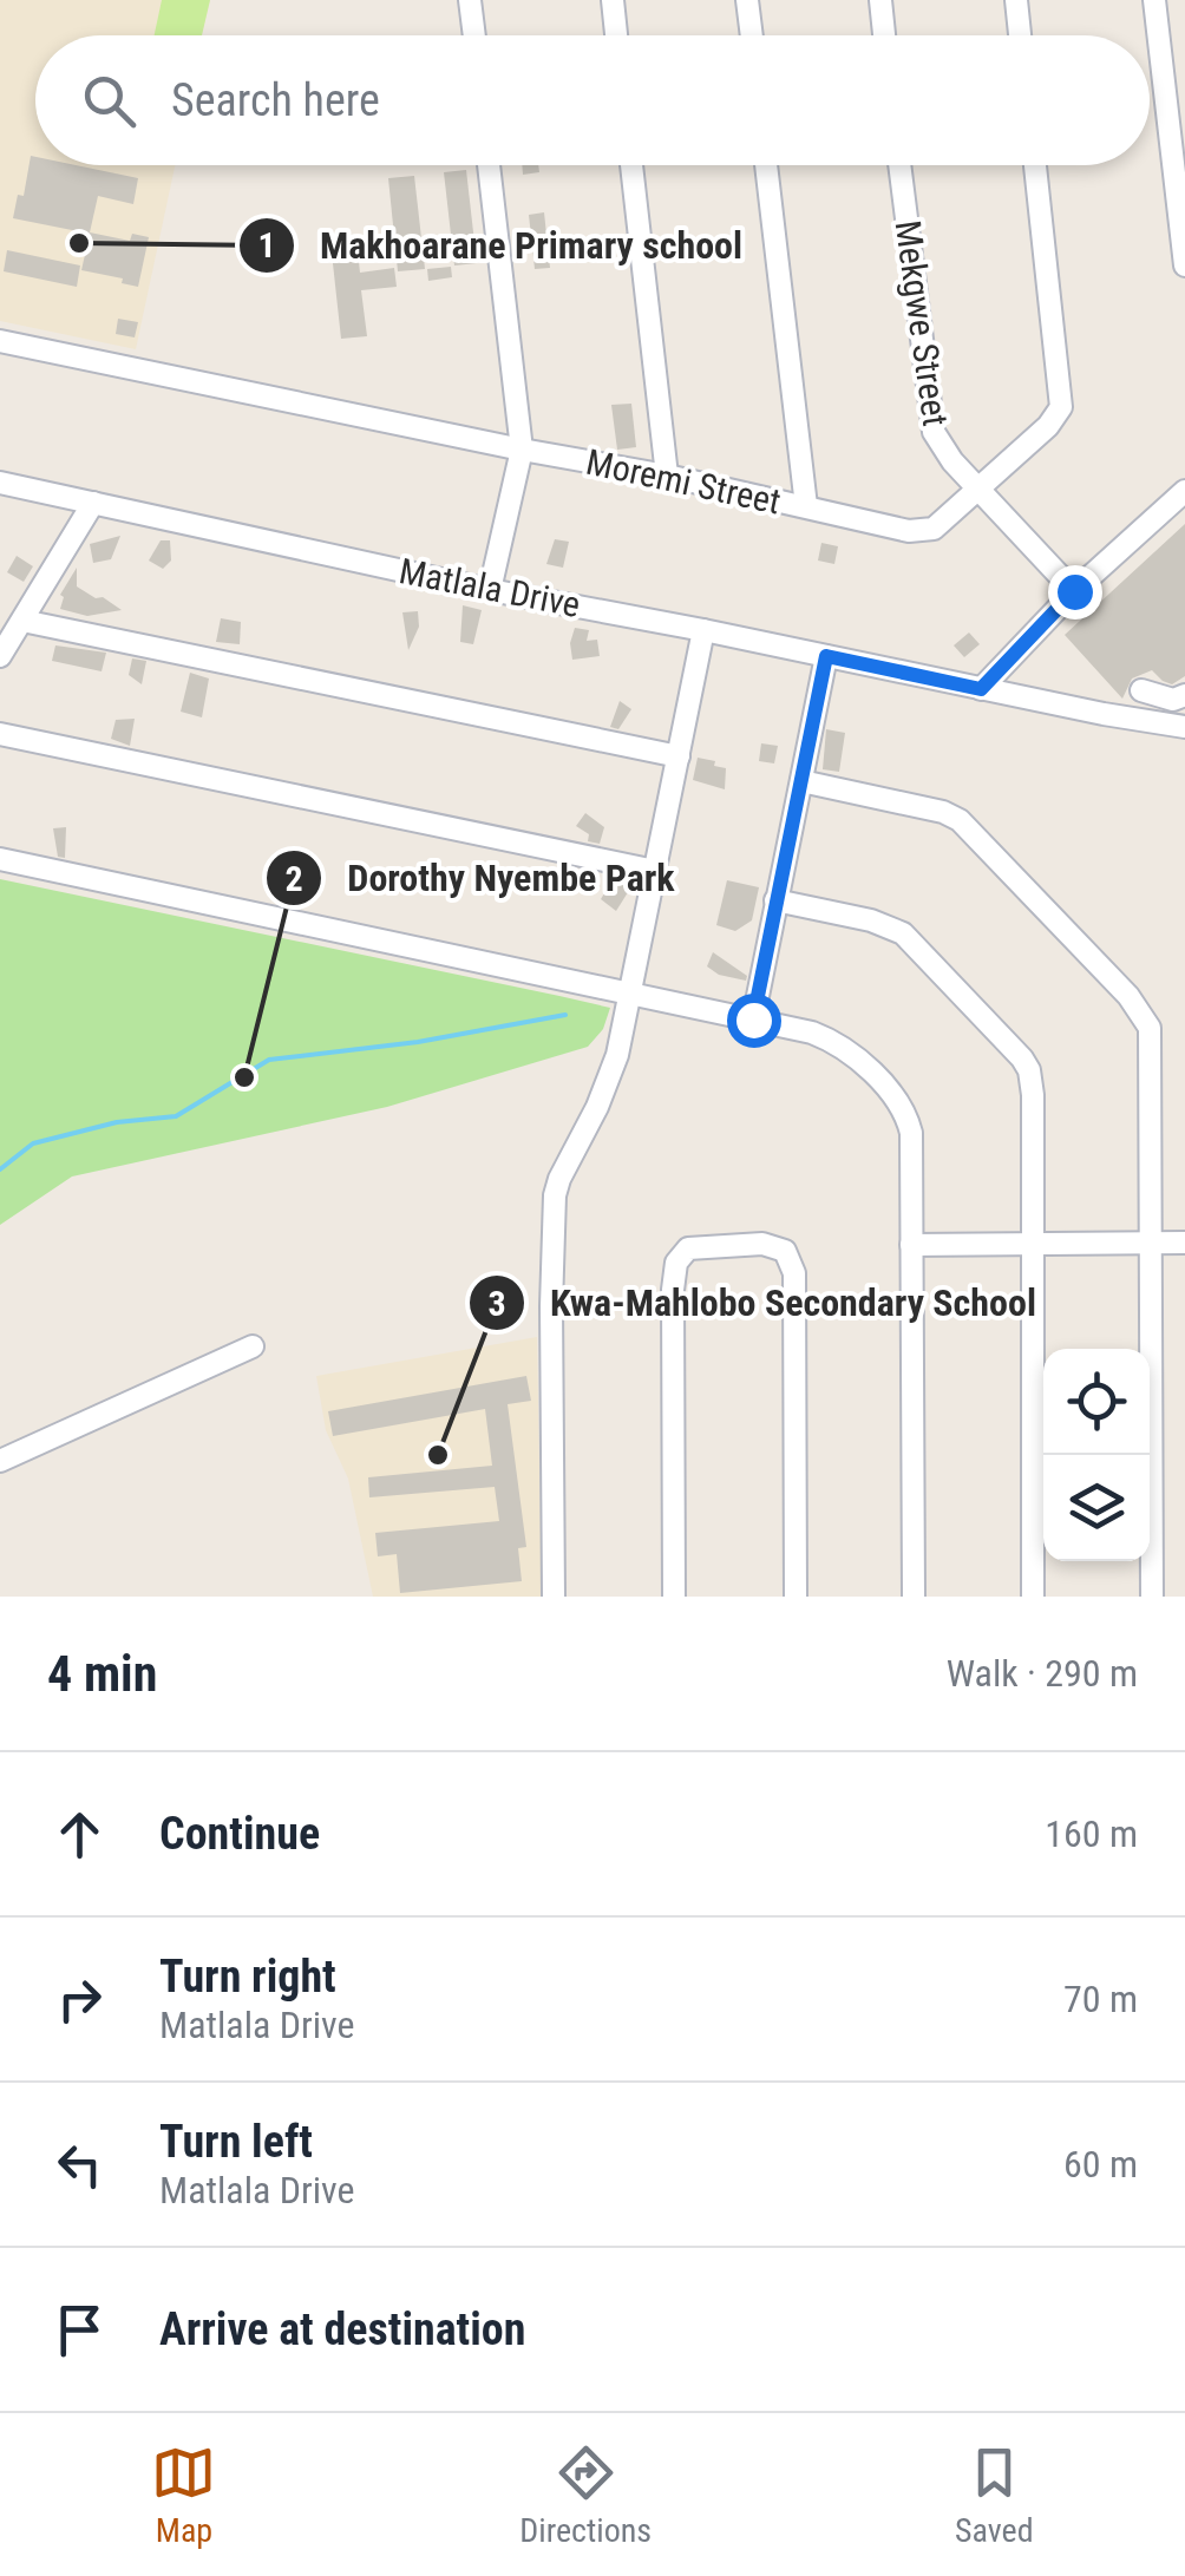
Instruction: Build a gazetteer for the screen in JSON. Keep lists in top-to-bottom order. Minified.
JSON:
{"streets":{"street":["Mekgwe Street","Moremi Street","Matlala Drive"]},"crossings":[["Mekgwe Street","Moremi Street"]],"places":["Makhoarane Primary school","Dorothy Nyembe Park","Kwa-Mahlobo Secondary School"],"page":{"search":"Search here","heading":["4 min","Walk · 290 m"],"list":[["Continue","160 m"],["Turn right","Matlala Drive","70 m"],["Turn left","Matlala Drive","60 m"],"Arrive at destination"],"nav":["Map","Directions","Saved"]}}
